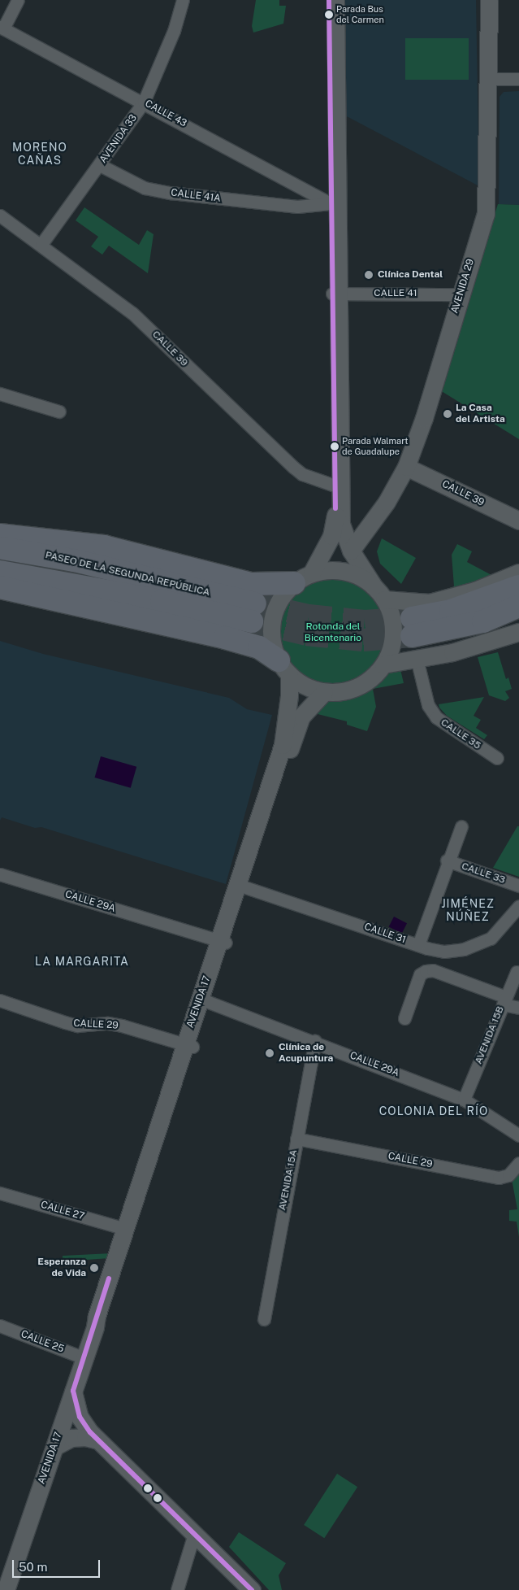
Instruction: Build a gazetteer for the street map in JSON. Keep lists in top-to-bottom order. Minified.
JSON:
{"streets":{"highway":["PASEO DE LA SEGUNDA REPÚBLICA"],"main road":["AVENIDA 29","CALLE 39","AVENIDA 17"],"street":["CALLE 43","AVENIDA 33","CALLE 41A","CALLE 41","CALLE 35","CALLE 33","CALLE 29A","CALLE 31","CALLE 29","AVENIDA 15B","AVENIDA 15A","CALLE 27","CALLE 25"]},"crossings":[["CALLE 43","AVENIDA 33"],["CALLE 43","CALLE 41A"],["AVENIDA 33","CALLE 41A"],["AVENIDA 33","CALLE 39"],["AVENIDA 29","CALLE 41"],["AVENIDA 29","CALLE 39"],["CALLE 29A","AVENIDA 17"],["CALLE 29A","AVENIDA 15B"],["CALLE 29A","AVENIDA 15A"],["CALLE 31","AVENIDA 17"],["AVENIDA 17","CALLE 29"],["AVENIDA 17","CALLE 27"],["AVENIDA 17","CALLE 25"],["CALLE 29","AVENIDA 15A"]],"districts":["MORENO CAÑAS","JIMÉNEZ NÚÑEZ","LA MARGARITA","COLONIA DEL RÍO"],"parks":["Rotonda del Bicentenario"],"places":["Parada Bus del Carmen","Clínica Dental","La Casa del Artista","Parada Walmart de Guadalupe","Clínica de Acupuntura","Esperanza de Vida"],"scale_bar":"50 m"}
